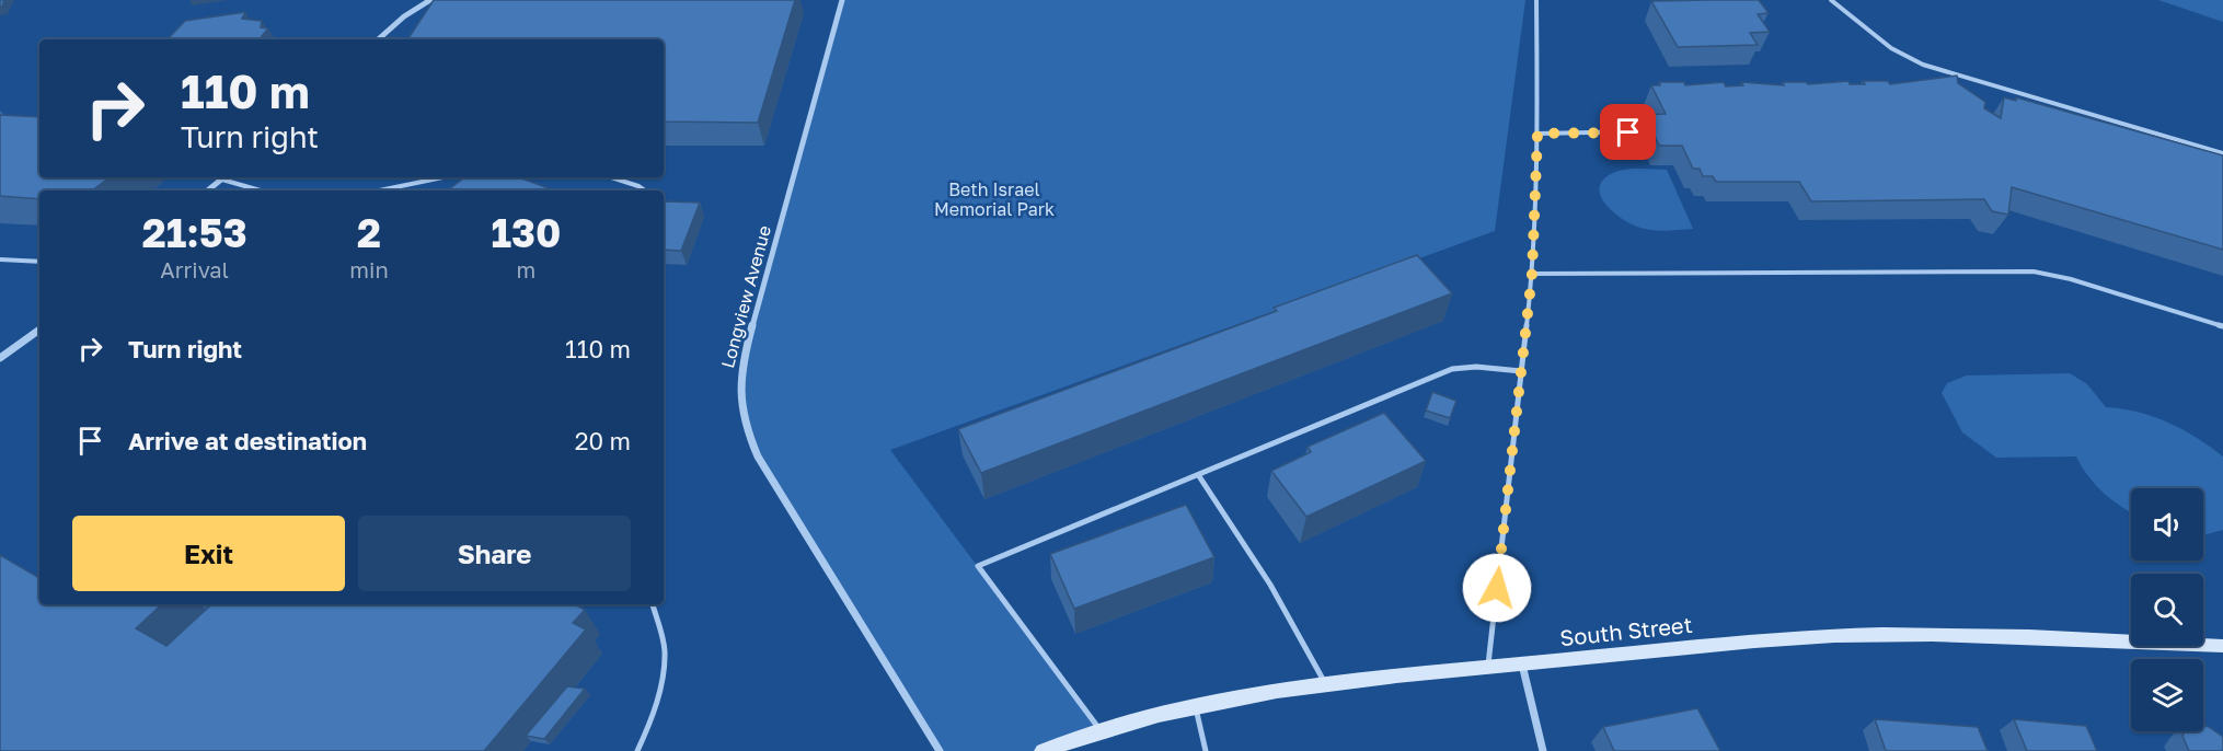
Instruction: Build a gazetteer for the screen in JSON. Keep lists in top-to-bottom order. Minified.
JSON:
{"streets":{"main road":["South Street"],"street":["Longview Avenue"]},"parks":["Beth Israel Memorial Park"],"page":{"turn":["110 m","Turn right"],"eta":["21:53","Arrival","2","min","130","m"],"list":[{"name":"Turn right","value":"110 m"},{"name":"Arrive at destination","value":"20 m"}],"buttons":["Exit","Share"]}}
